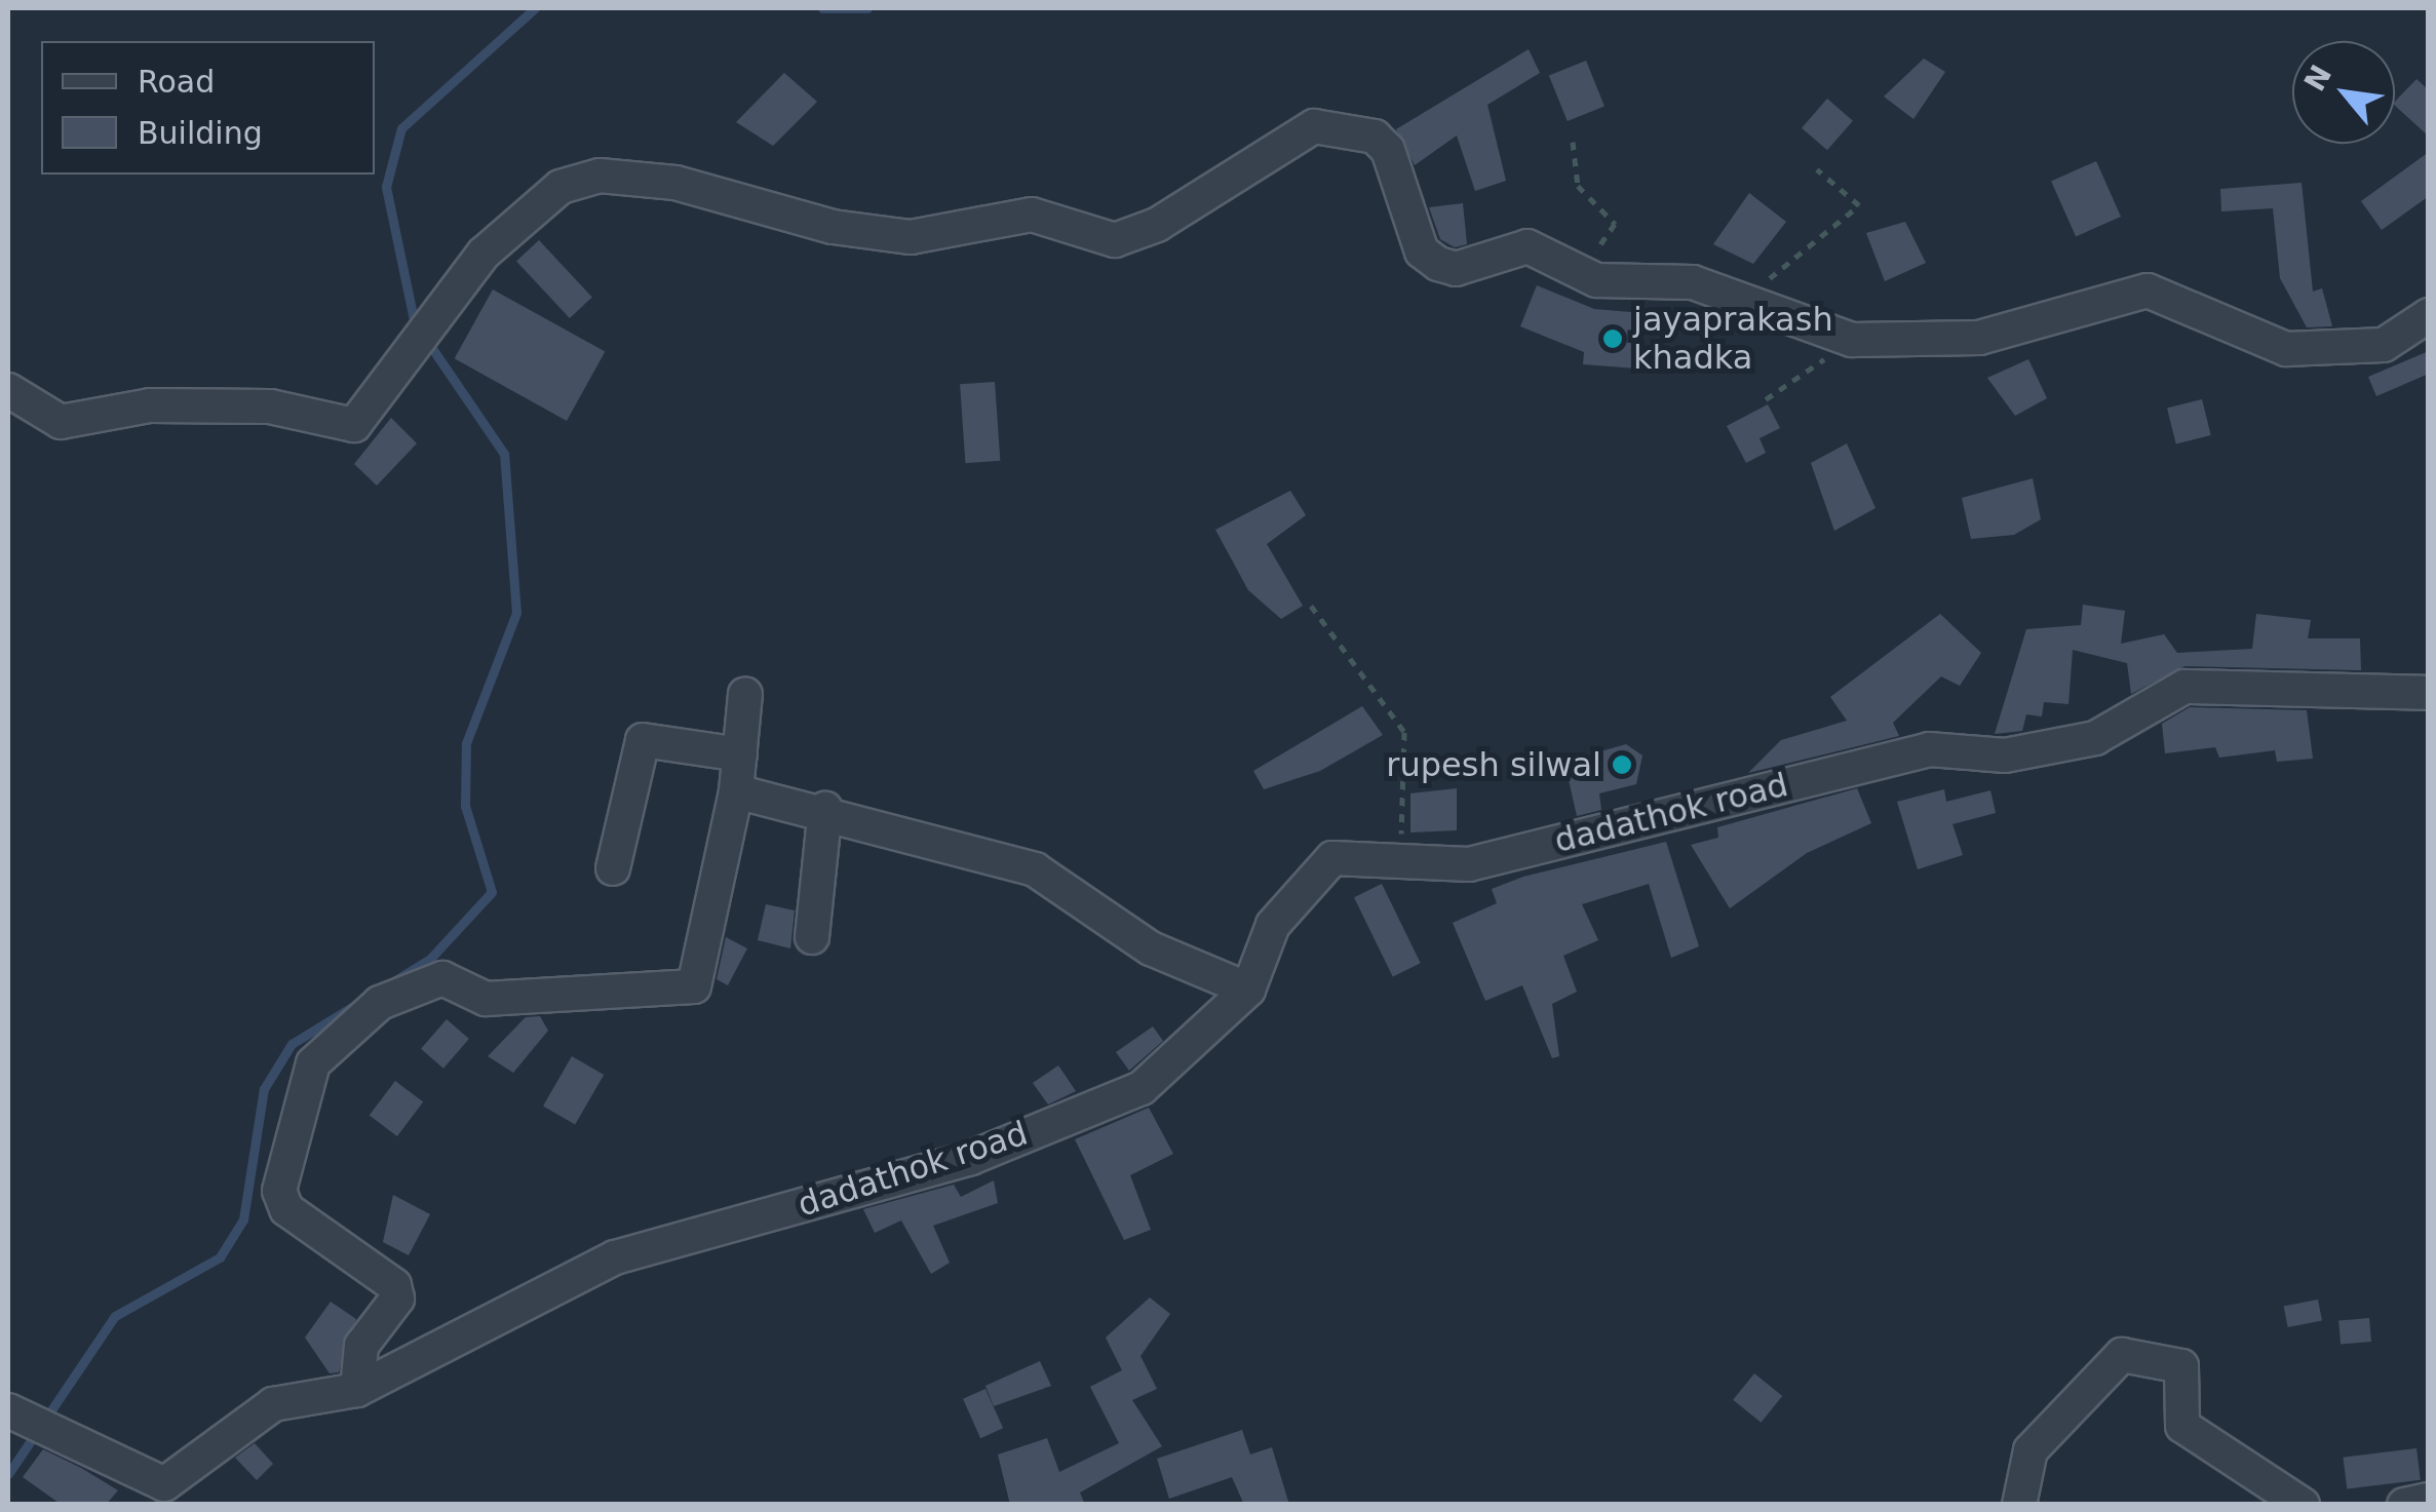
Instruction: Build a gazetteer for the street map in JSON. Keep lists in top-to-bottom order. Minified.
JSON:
{"streets":{"street":["dadathok road"]},"places":["jayaprakash khadka","rupesh silwal"],"legend":["Road","Building"],"north":"top left"}
